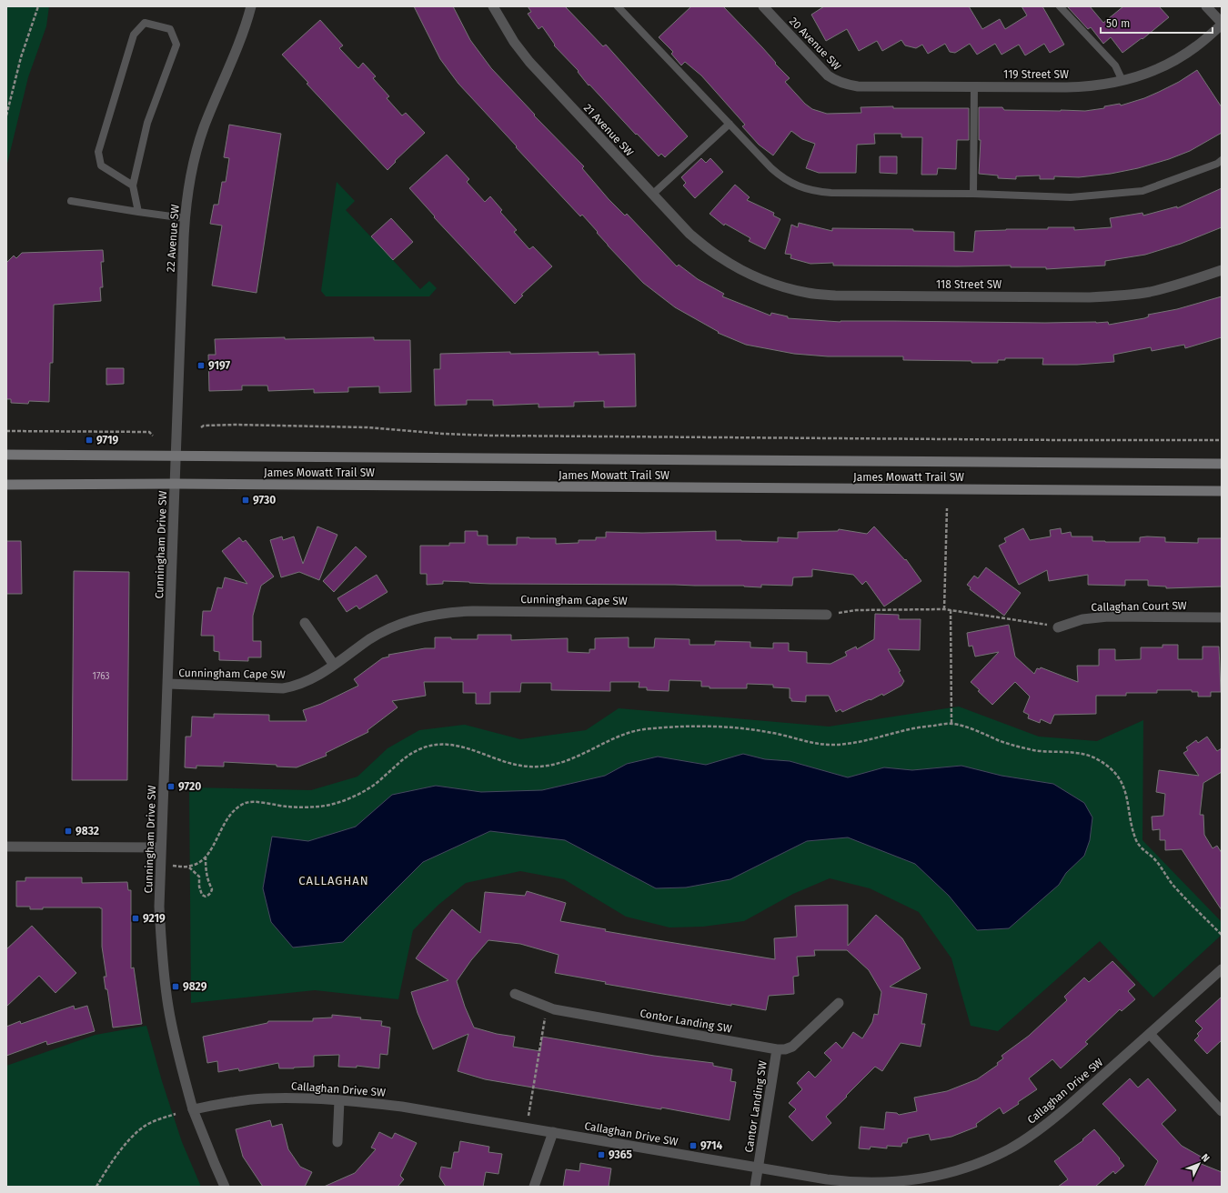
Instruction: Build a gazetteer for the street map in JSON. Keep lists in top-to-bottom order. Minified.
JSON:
{"streets":{"main road":["James Mowatt Trail SW"],"street":["20 Avenue SW","119 Street SW","21 Avenue SW","22 Avenue SW","118 Street SW","Cunningham Drive SW","Cunningham Cape SW","Callaghan Court SW","Contor Landing SW","Callaghan Drive SW","Cantor Landing SW"]},"crossings":[["20 Avenue SW","119 Street SW"],["21 Avenue SW","118 Street SW"],["22 Avenue SW","James Mowatt Trail SW"],["22 Avenue SW","Cunningham Drive SW"],["James Mowatt Trail SW","Cunningham Drive SW"],["Cunningham Drive SW","Cunningham Cape SW"],["Cunningham Drive SW","Callaghan Drive SW"],["Contor Landing SW","Cantor Landing SW"],["Callaghan Drive SW","Cantor Landing SW"]],"districts":["CALLAGHAN"],"places":{"transit":["9197","9719","9730","9720","9832","9219","9829","9714","9365"]},"house_numbers":["1763"],"scale_bar":"50 m","north":"top right"}
